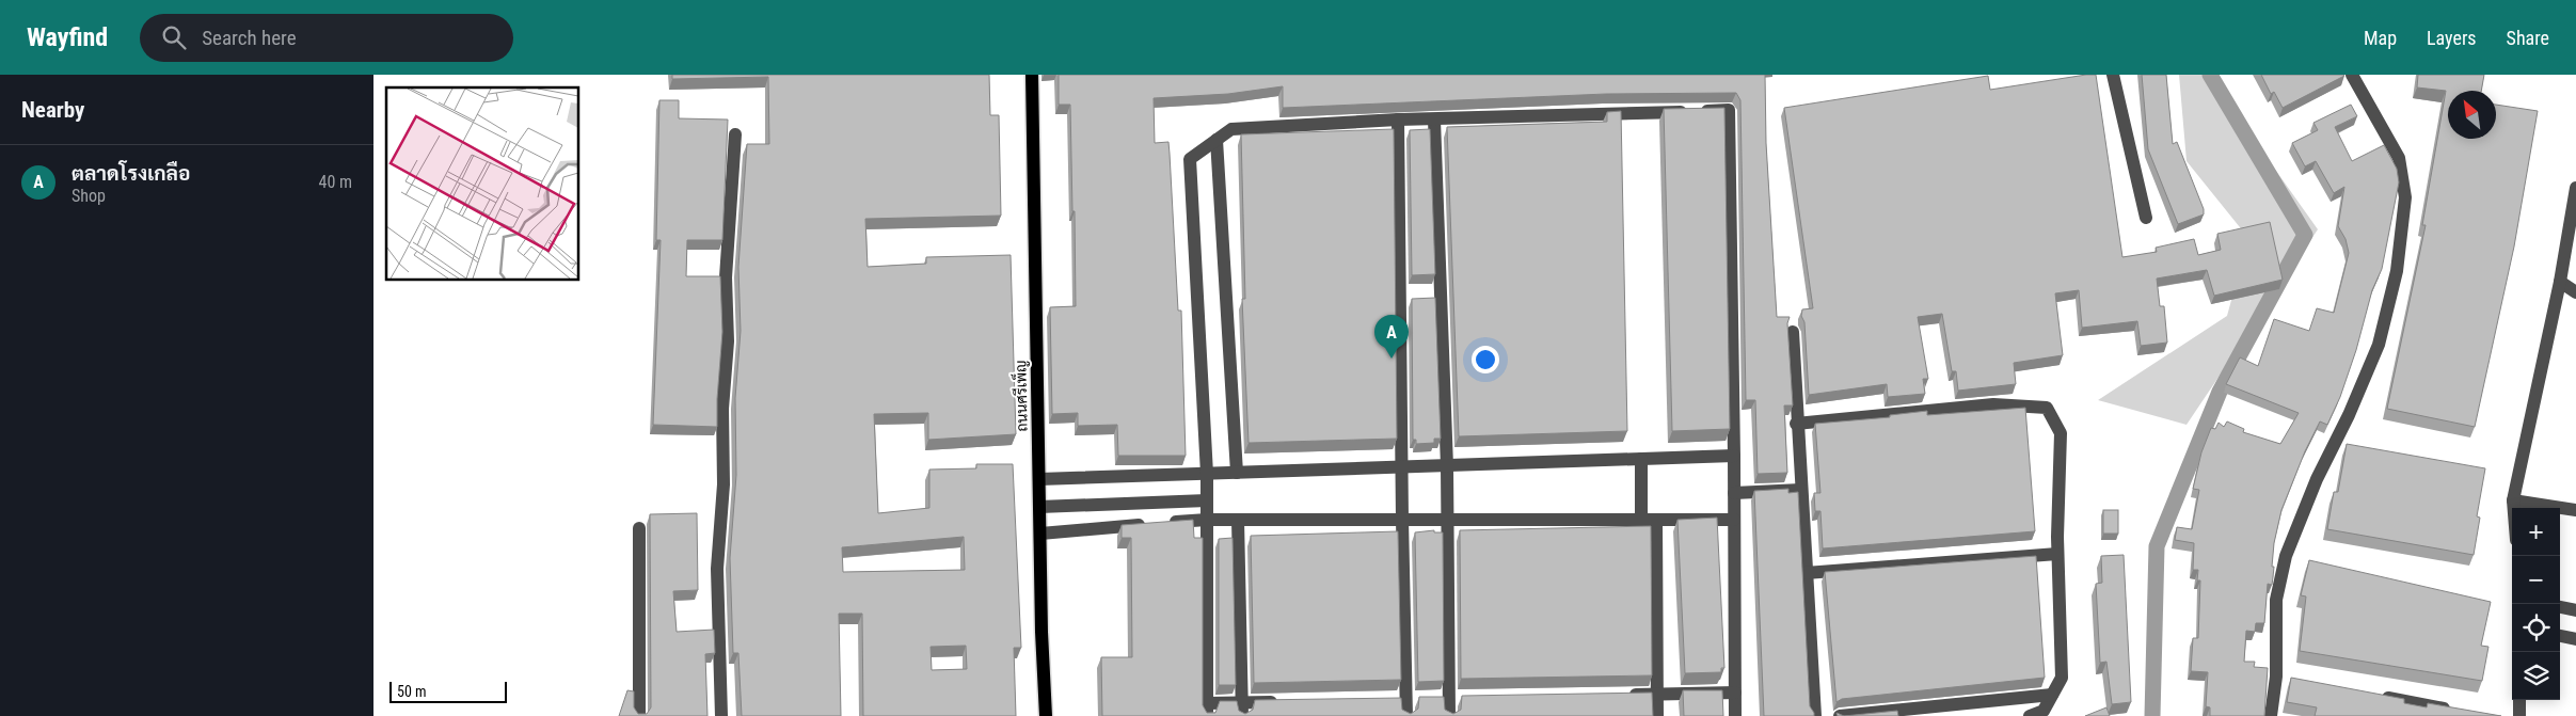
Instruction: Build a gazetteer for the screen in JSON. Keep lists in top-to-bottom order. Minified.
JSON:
{"streets":{"main road":["ถนนศรีเพ็ญ"]},"scale_bar":"50 m","north":"top left","page":{"header":"Wayfind","search":"Search here","nav":["Map","Layers","Share"],"heading":"Nearby","list":[{"mark":"A","name":"ตลาดโรงเกลือ","note":"Shop","value":"40 m"}],"pins":"A","map_buttons":["+","−"],"scale":"50 m"}}
